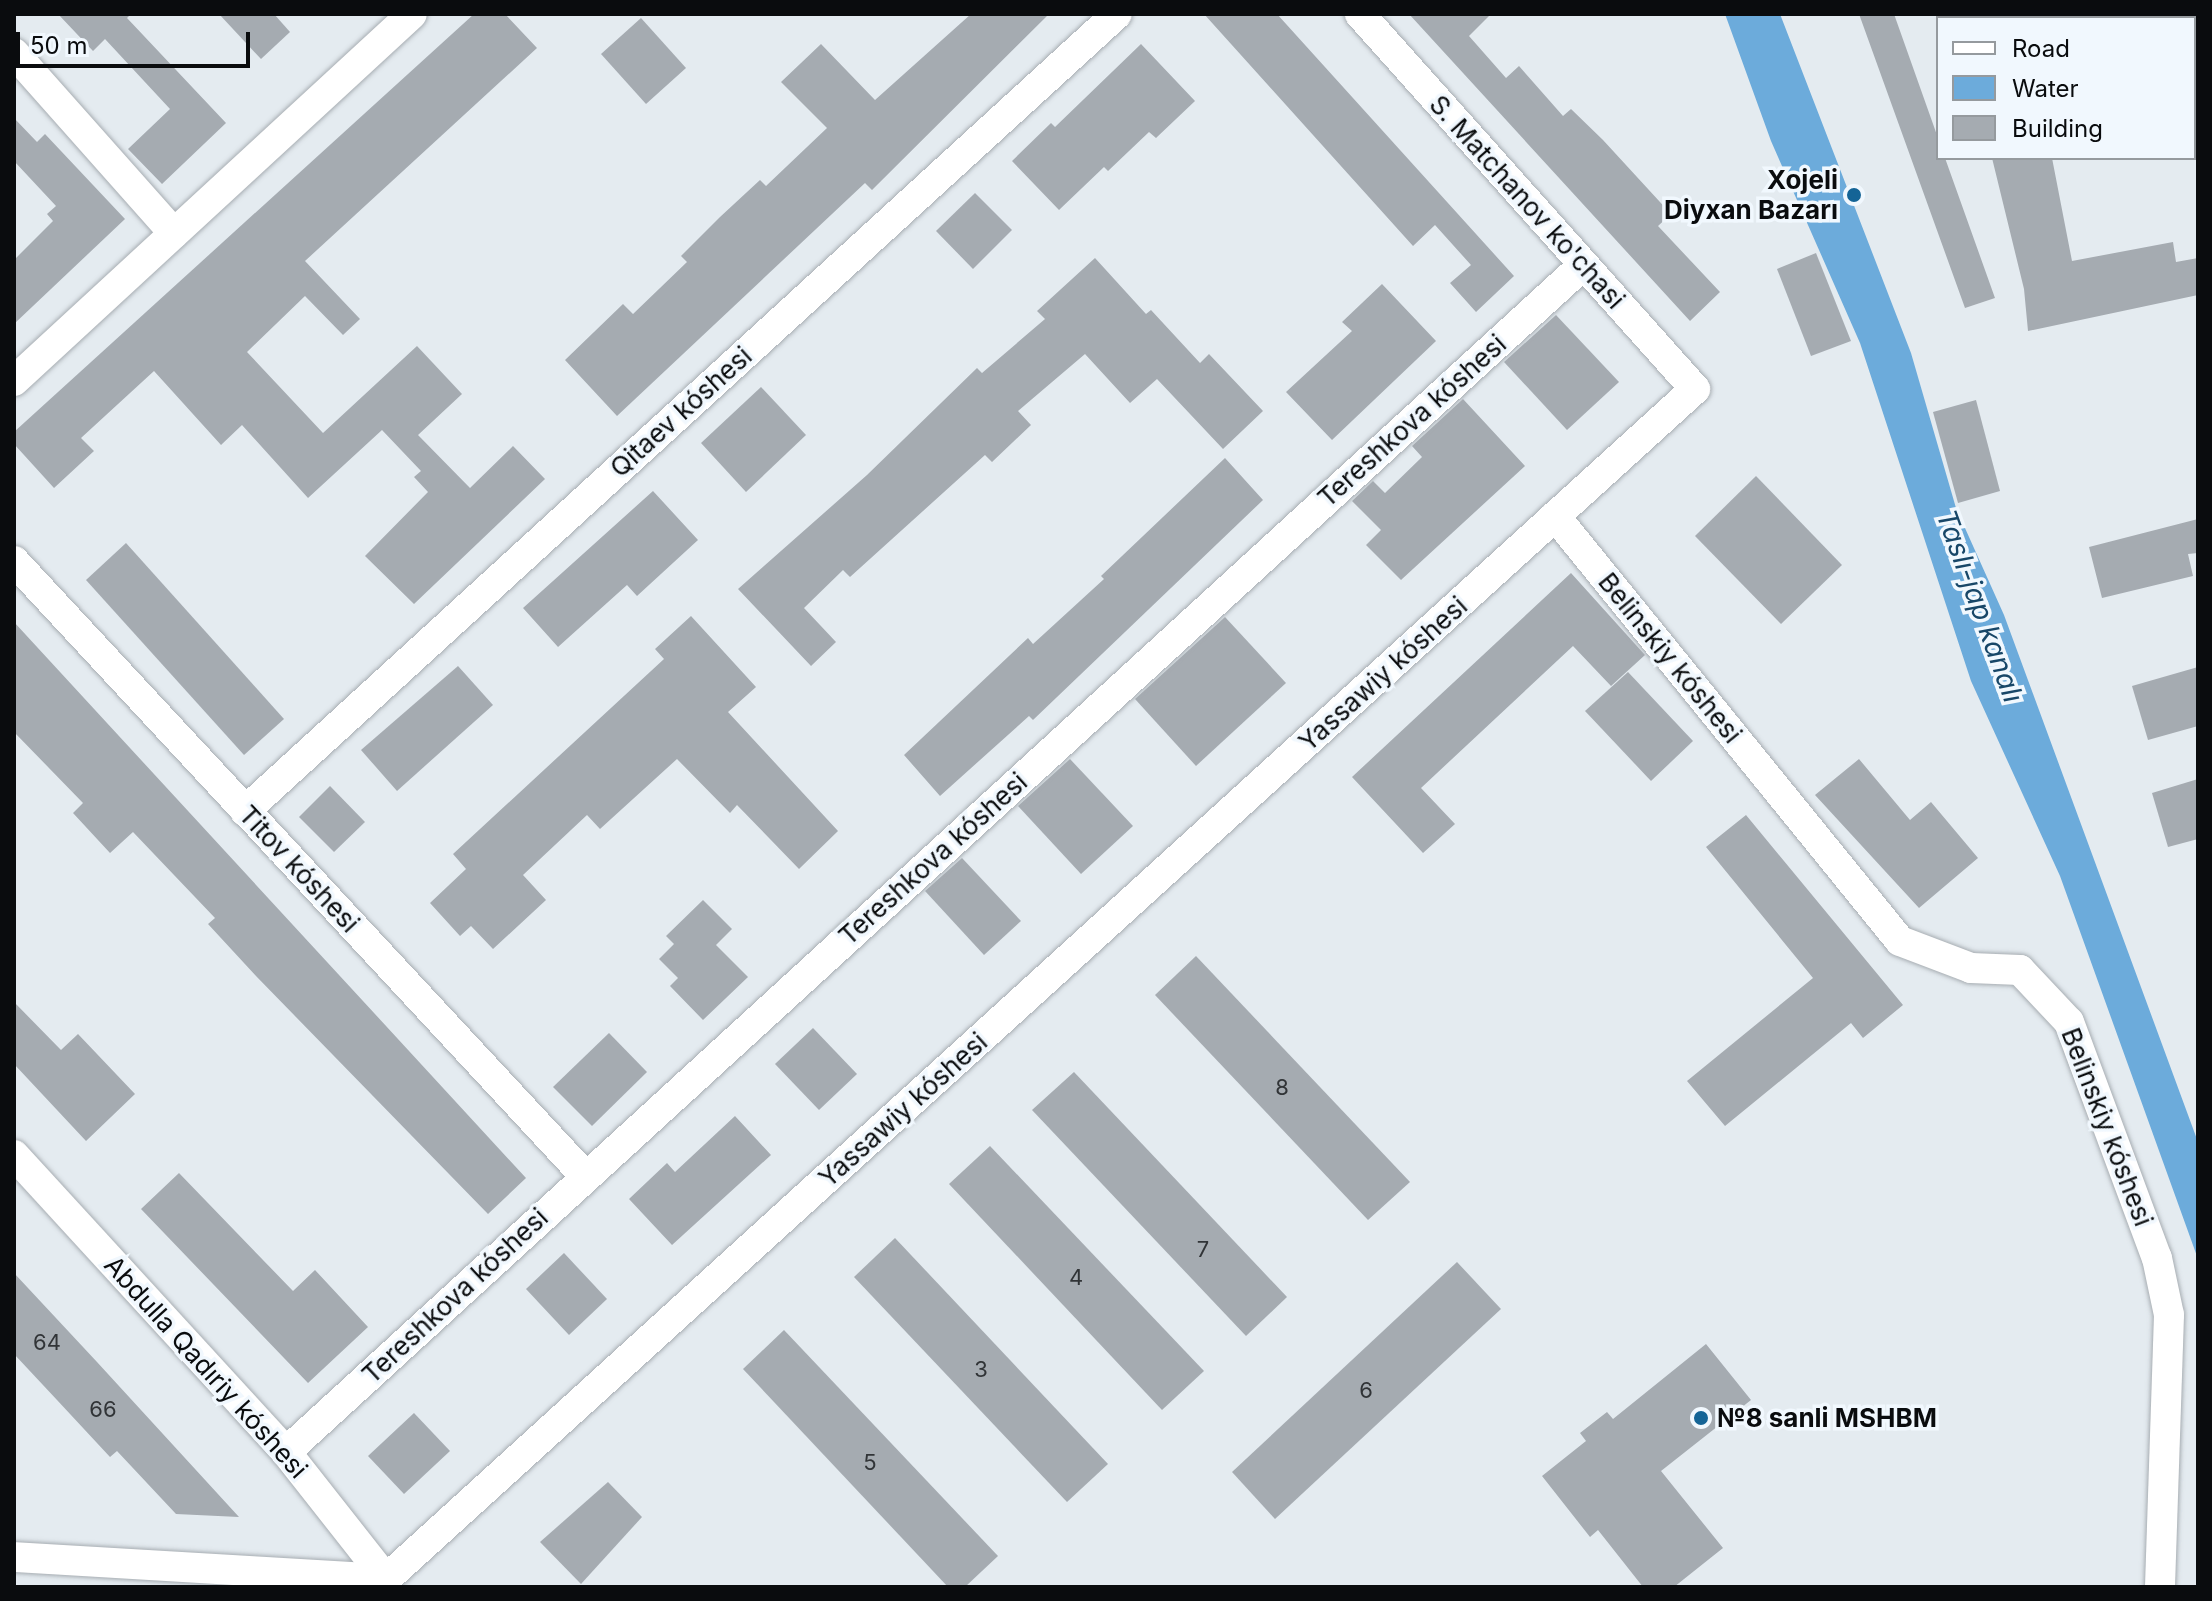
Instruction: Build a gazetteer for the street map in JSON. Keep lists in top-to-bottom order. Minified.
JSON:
{"streets":{"street":["S. Matchanov ko'chasi","Qitaev kóshesi","Tereshkova kóshesi","Belinskiy kóshesi","Yassawiy kóshesi","Titov kóshesi","Abdulla Qadıriy kóshesi"]},"crossings":[["S. Matchanov ko'chasi","Tereshkova kóshesi"],["S. Matchanov ko'chasi","Yassawiy kóshesi"],["Qitaev kóshesi","Titov kóshesi"],["Tereshkova kóshesi","Titov kóshesi"],["Tereshkova kóshesi","Abdulla Qadıriy kóshesi"],["Belinskiy kóshesi","Yassawiy kóshesi"],["Yassawiy kóshesi","Abdulla Qadıriy kóshesi"]],"water":["Taslı-jap kanalı"],"places":["Xojeli Diyxan Bazarı","№8 sanli MSHBM"],"house_numbers":["8","7","4","64","3","6","66","5"],"legend":["Road","Water","Building"],"scale_bar":"50 m"}
